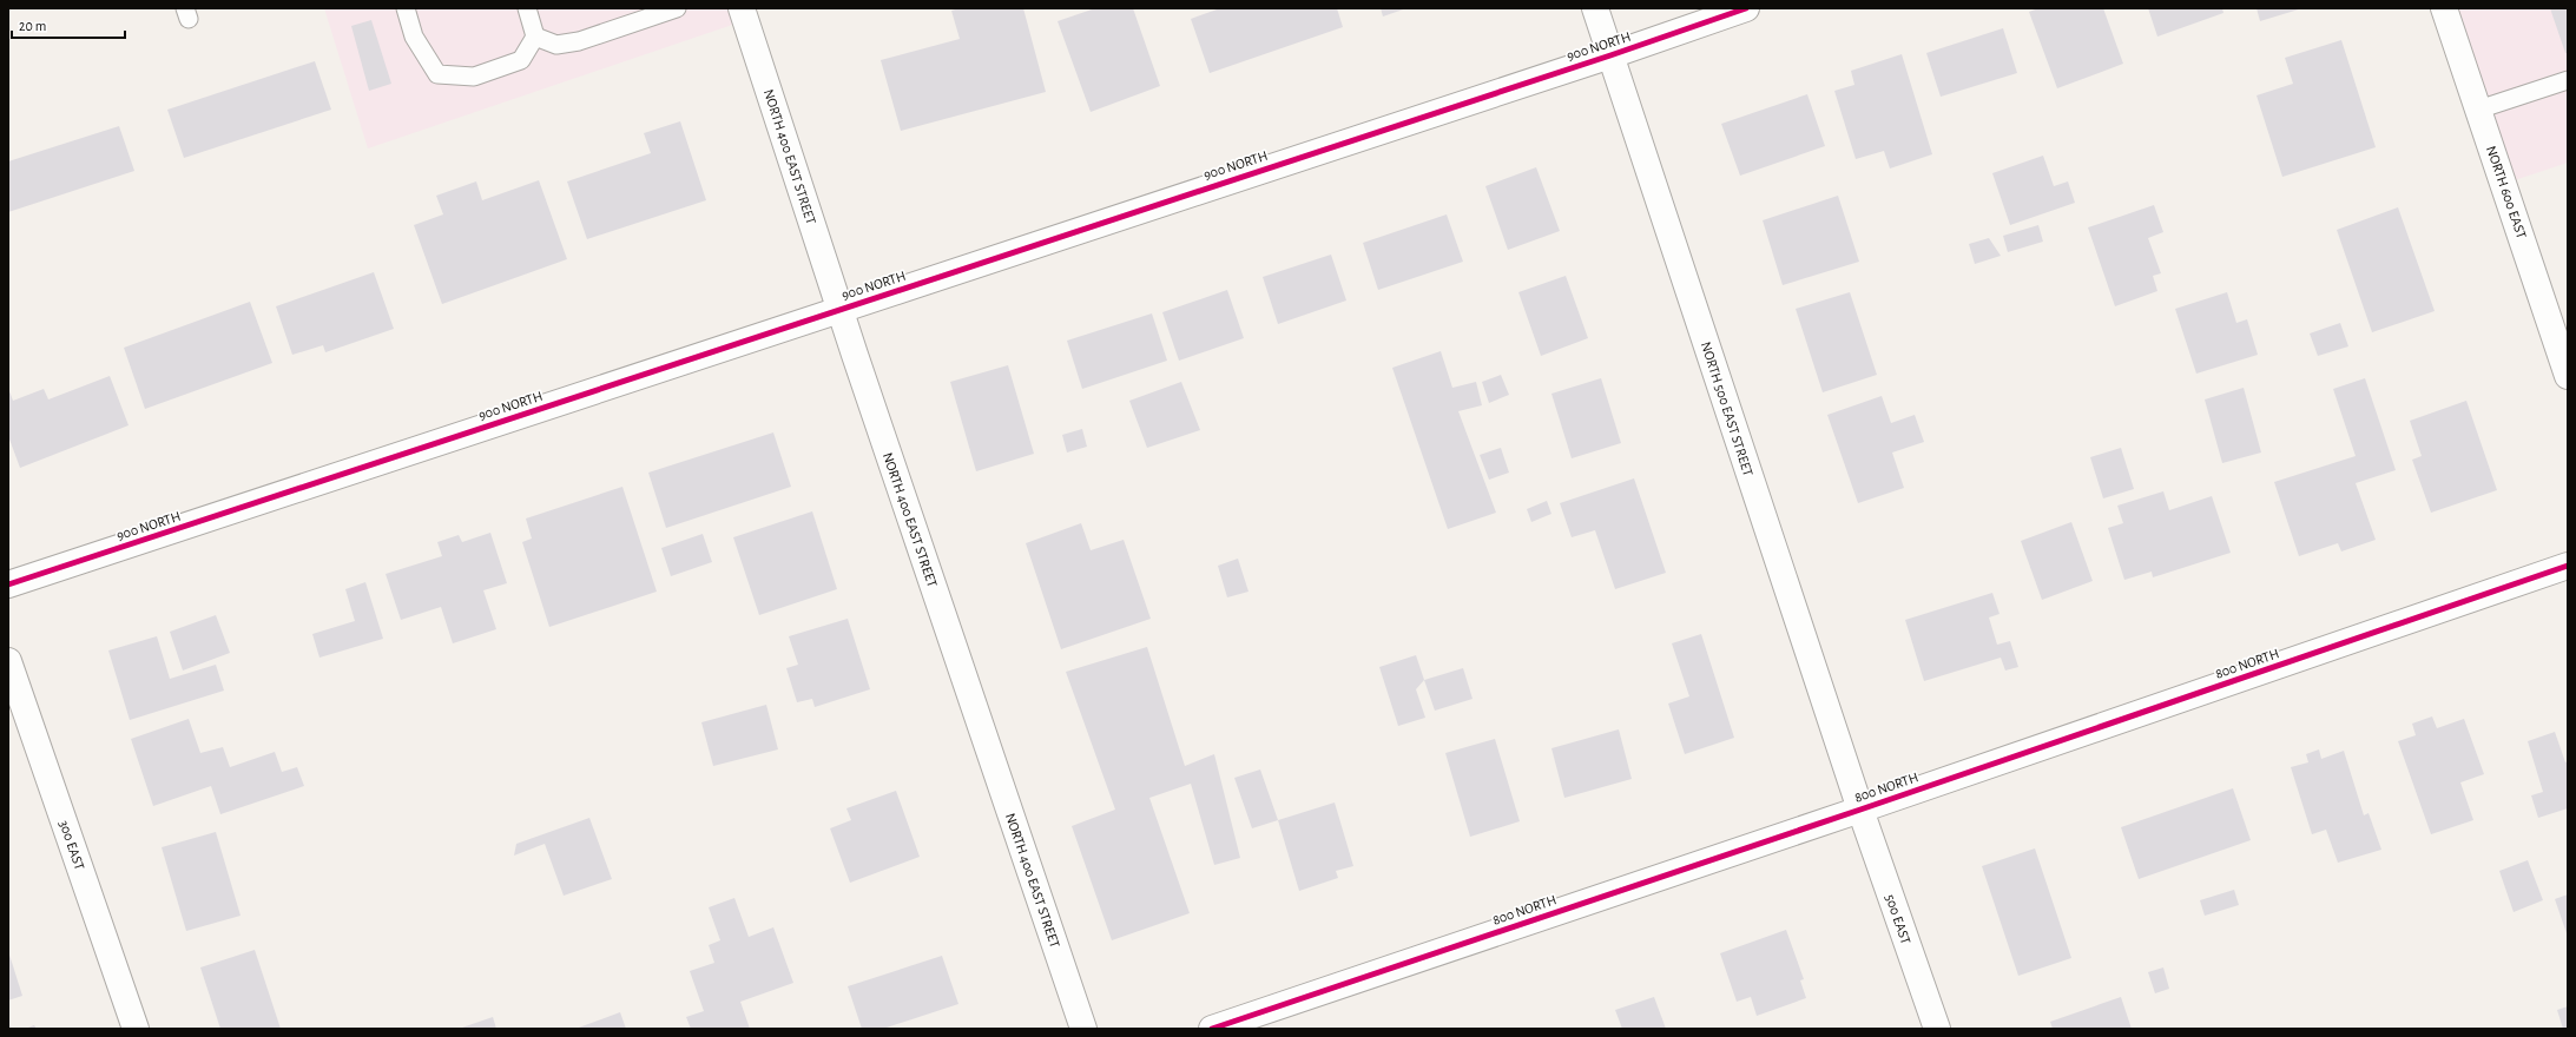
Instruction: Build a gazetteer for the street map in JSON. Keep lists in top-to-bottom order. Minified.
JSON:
{"streets":{"street":["900 NORTH","NORTH 400 EAST STREET","NORTH 600 EAST","NORTH 500 EAST STREET","800 NORTH","300 EAST","500 EAST"]},"crossings":[["900 NORTH","NORTH 400 EAST STREET"],["900 NORTH","NORTH 500 EAST STREET"],["NORTH 500 EAST STREET","800 NORTH"],["NORTH 500 EAST STREET","500 EAST"],["800 NORTH","500 EAST"]],"scale_bar":"20 m"}
